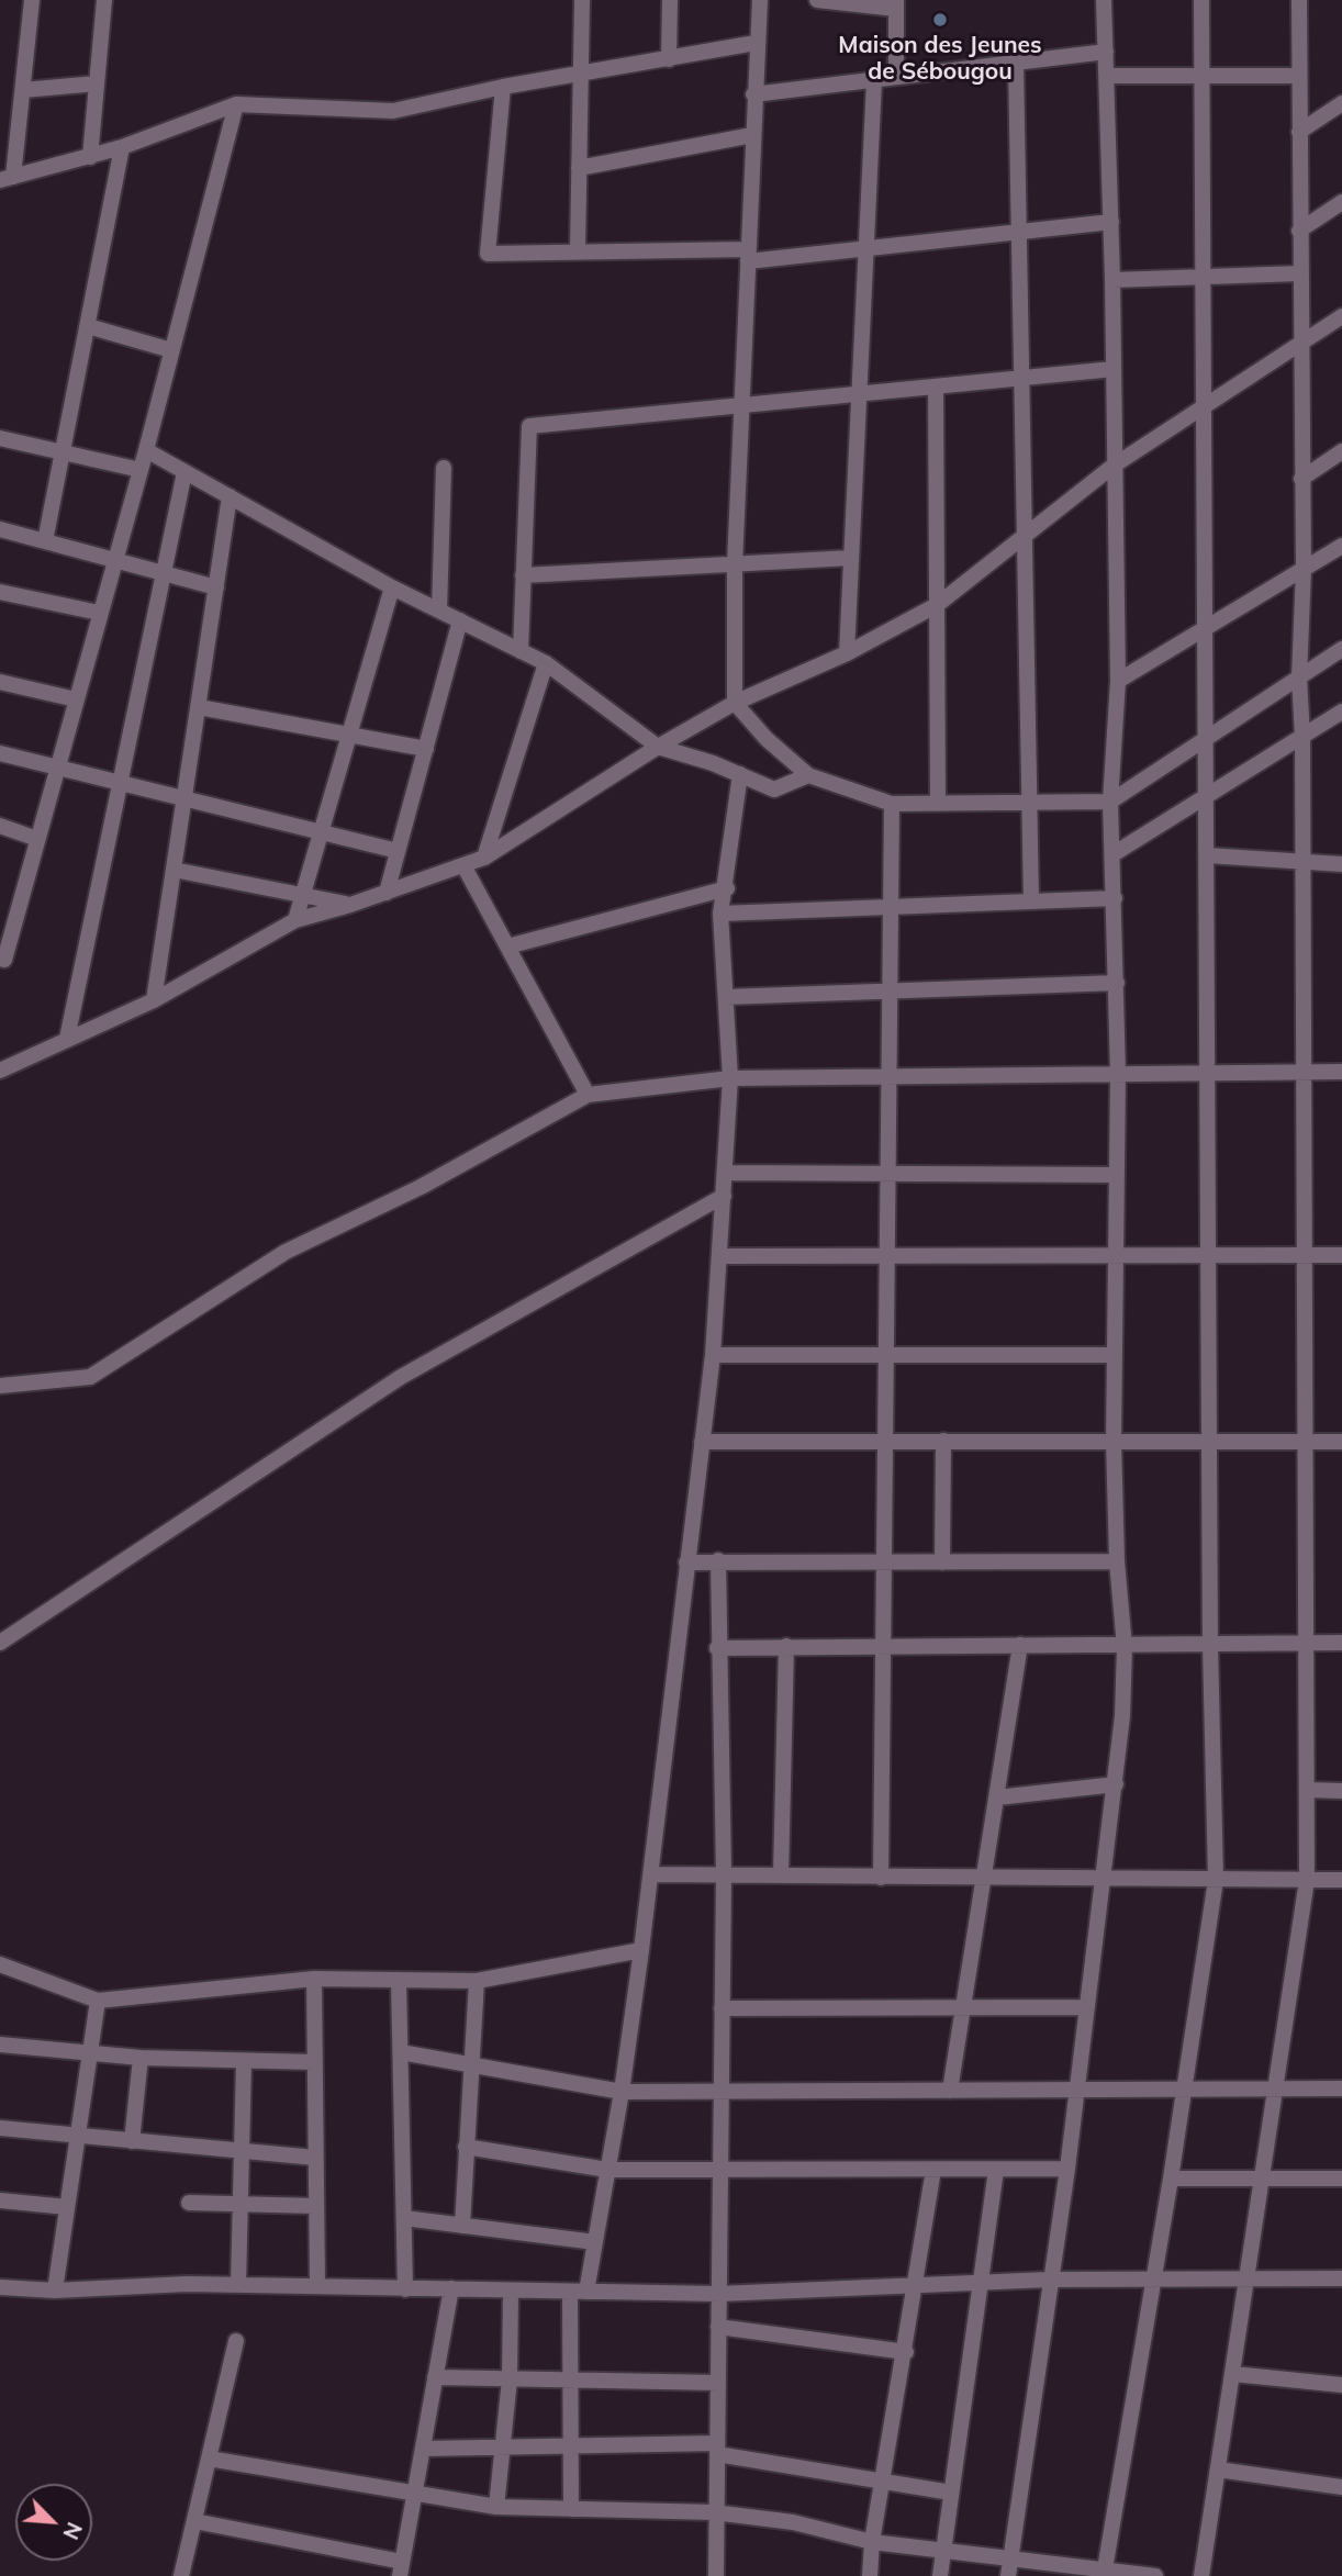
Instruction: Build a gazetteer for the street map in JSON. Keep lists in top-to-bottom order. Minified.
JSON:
{"places":["Maison des Jeunes de Sébougou"],"north":"bottom right"}
